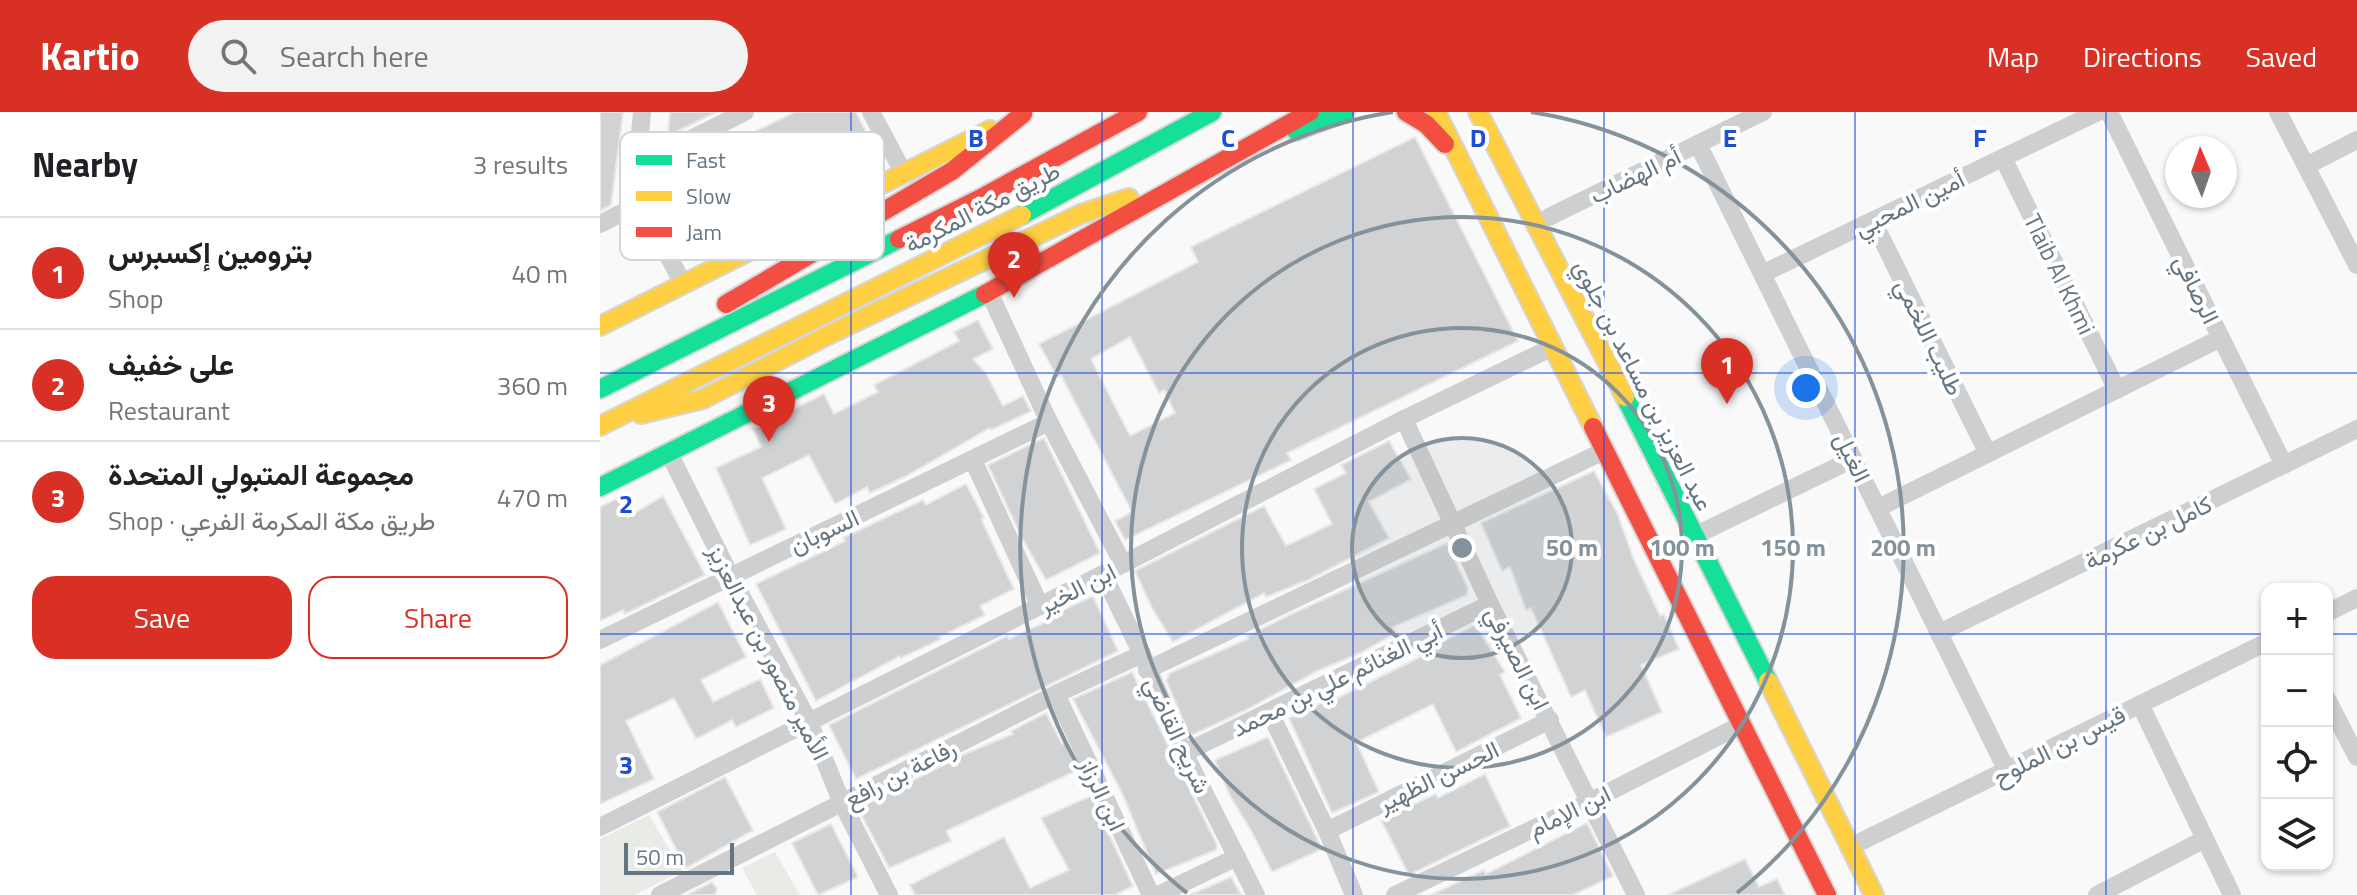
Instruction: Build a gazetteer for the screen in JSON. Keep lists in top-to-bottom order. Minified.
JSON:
{"streets":{"main road":["طريق مكة المكرمة","عبد العزيز بن مساعد بن جلوي"],"street":["أم الهضاب","أمين المحبي","Tlaib Al Khmi","الرصافي","طليب اللخمي","الغيل","السوبان","كامل بن عكرمة","ابن الخير","الأمير منصور بن عبدالعزيز","ابن الصيرفي","أبي الغنائم علي بن محمد","شريح القاضي","قيس بن الملوح","رفاعة بن رافع","الحسن الظهير","ابن الرزاز","ابن الإمام"]},"crossings":[["أم الهضاب","الغيل"],["أمين المحبي","Tlaib Al Khmi"],["أمين المحبي","طليب اللخمي"],["أمين المحبي","الغيل"],["الرصافي","كامل بن عكرمة"],["عبد العزيز بن مساعد بن جلوي","قيس بن الملوح"],["الغيل","كامل بن عكرمة"],["الغيل","قيس بن الملوح"],["السوبان","الأمير منصور بن عبدالعزيز"],["ابن الخير","الأمير منصور بن عبدالعزيز"],["ابن الخير","ابن الصيرفي"],["ابن الخير","شريح القاضي"],["الأمير منصور بن عبدالعزيز","رفاعة بن رافع"],["ابن الصيرفي","أبي الغنائم علي بن محمد"],["ابن الصيرفي","رفاعة بن رافع"],["ابن الصيرفي","الحسن الظهير"],["ابن الصيرفي","ابن الإمام"],["أبي الغنائم علي بن محمد","شريح القاضي"],["شريح القاضي","رفاعة بن رافع"],["رفاعة بن رافع","ابن الرزاز"]],"legend":["Fast","Slow","Jam"],"scale_bar":"50 m","north":"top","page":{"header":"Kartio","search":"Search here","nav":["Map","Directions","Saved"],"heading":["Nearby","3 results"],"list":[{"mark":"1","name":"بترومين إكسبرس","note":"Shop","value":"40 m"},{"mark":"2","name":"على خفيف","note":"Restaurant","value":"360 m"},{"mark":"3","name":"مجموعة المتبولي المتحدة","note":"Shop · طريق مكة المكرمة الفرعي","value":"470 m"}],"pins":["2","1","3"],"buttons":["Save","Share"],"map_buttons":["+","−"],"scale":"50 m"},"grid":{"columns":["B","C","D","E","F"],"rows":["2","3"]},"rings":["50 m","100 m","150 m","200 m"]}
